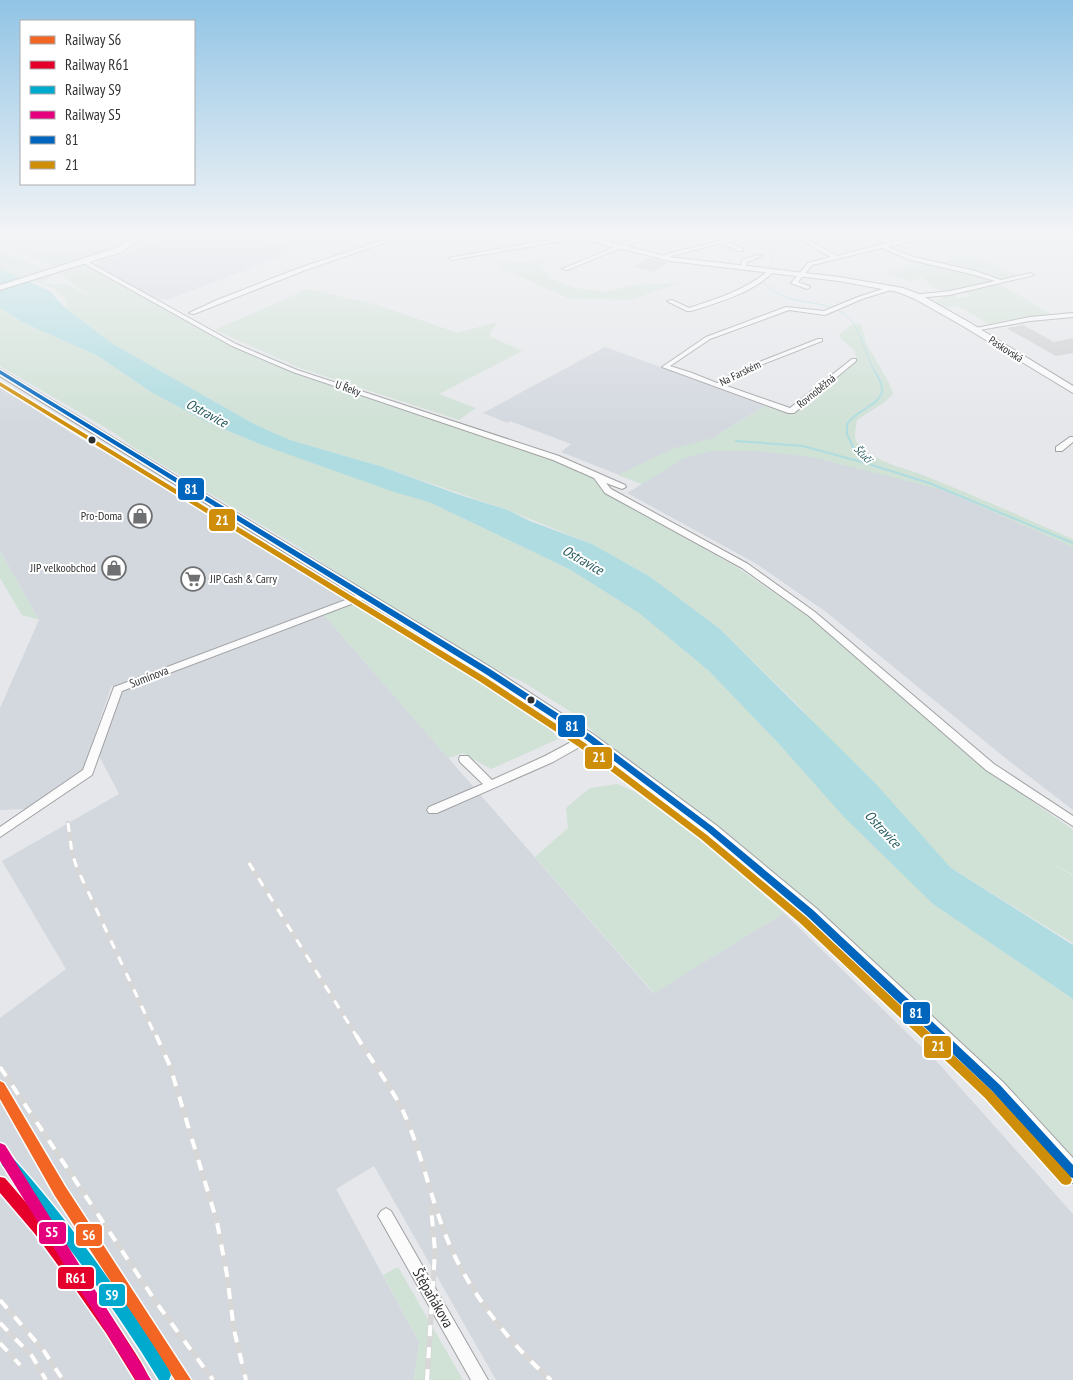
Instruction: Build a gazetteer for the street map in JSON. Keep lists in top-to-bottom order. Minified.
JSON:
{"streets":{"main road":["Paskovská"],"street":["Na Farském","U Řeky","Rovnoběžná","Sumínova","Štěpaňákova"]},"crossings":[["Na Farském","Rovnoběžná"]],"water":["Ostravice","Ščučí"],"places":{"shop":["Pro-Doma","JIP velkoobchod"],"supermarket":["JIP Cash & Carry"]},"lines":["transit line 81","transit line 21","rail line S6","rail line S5","rail line S9","rail line R61"],"legend":["Railway S6","Railway R61","Railway S9","Railway S5","81","21"]}
